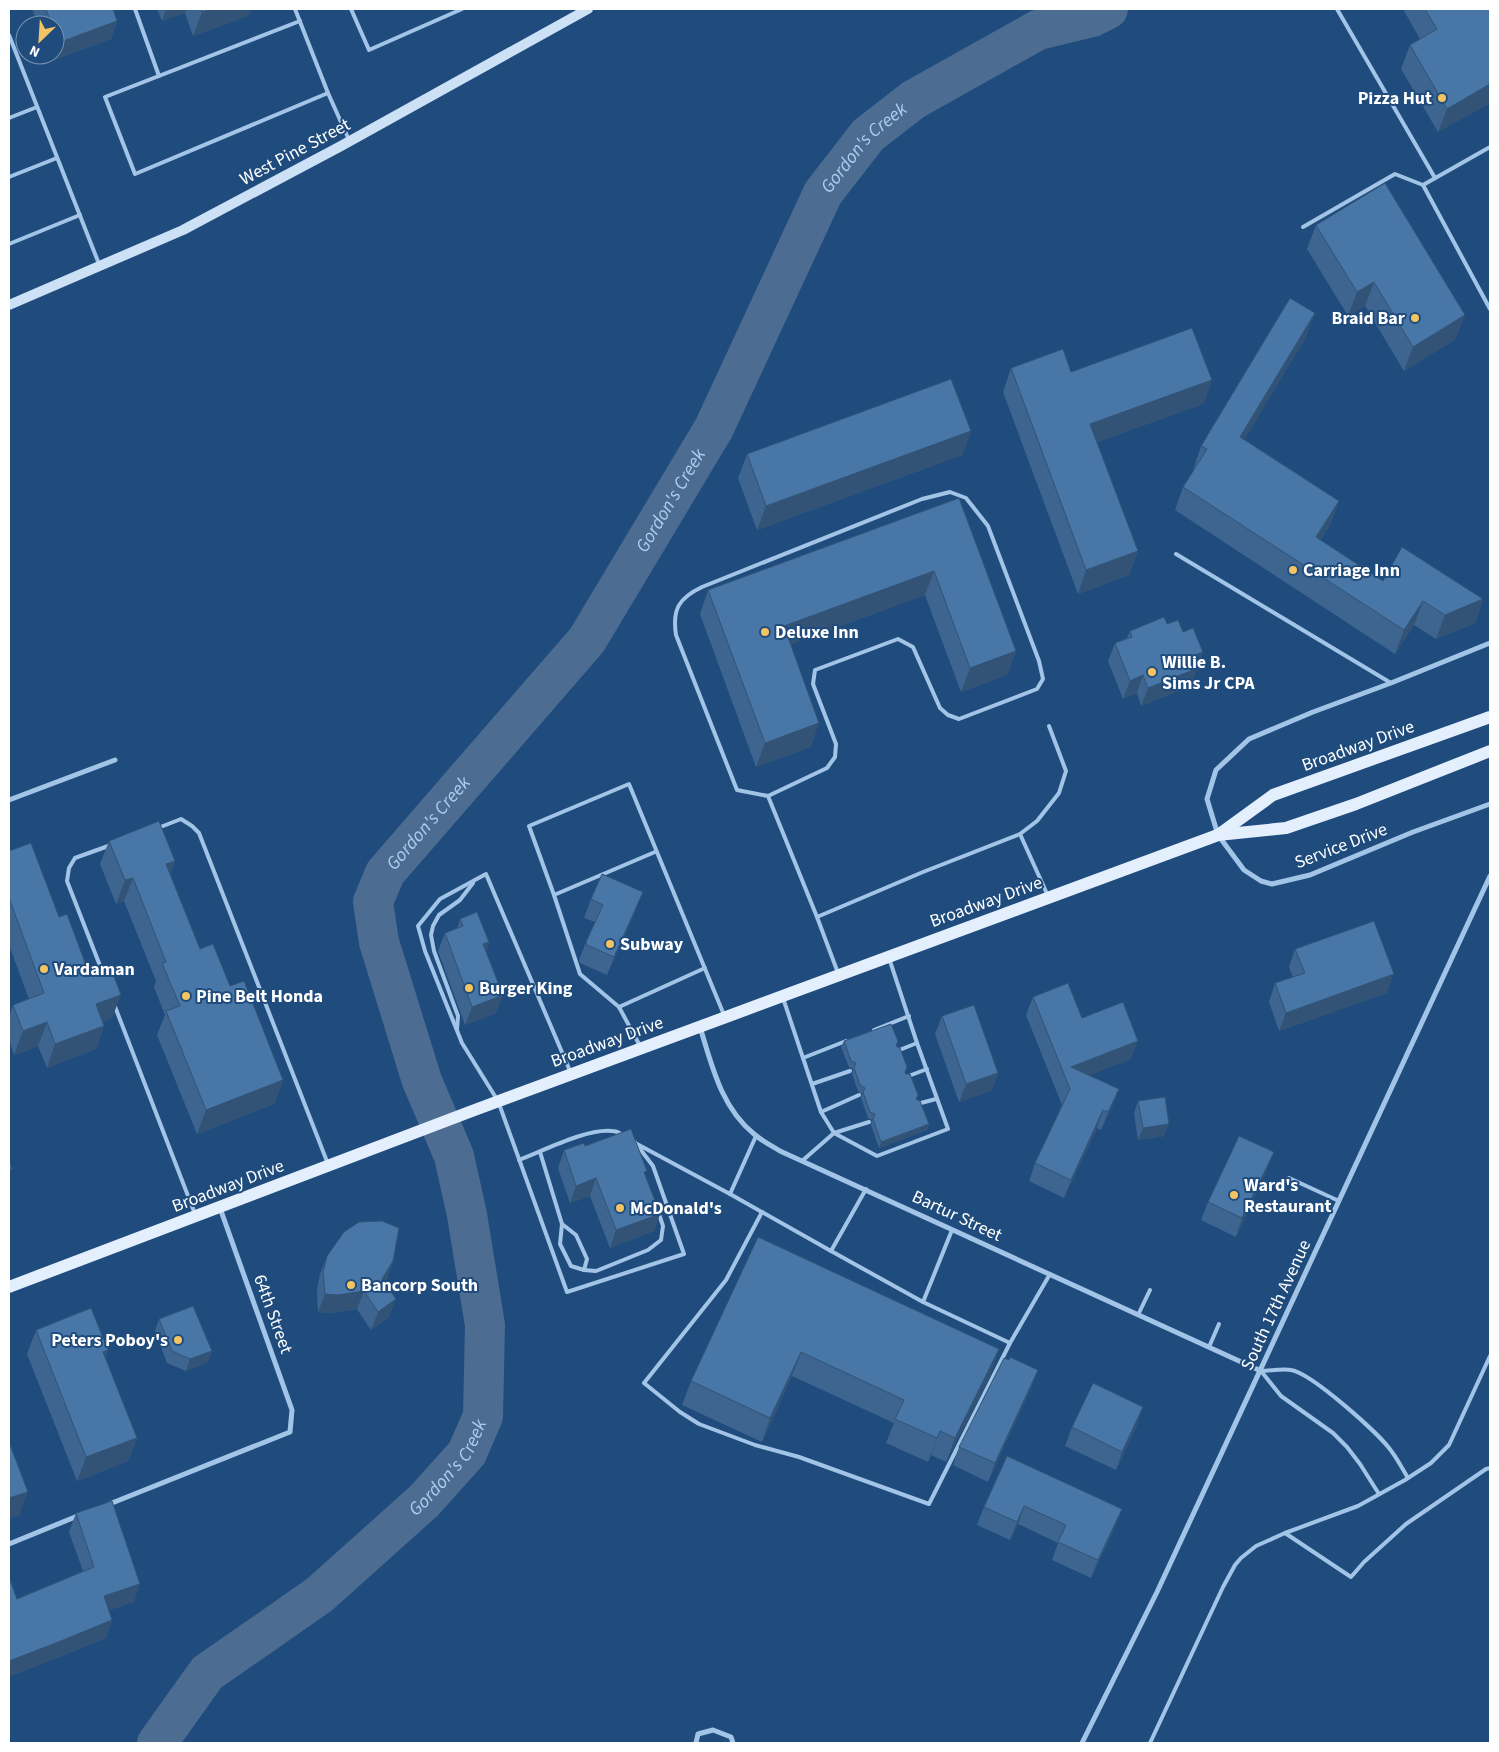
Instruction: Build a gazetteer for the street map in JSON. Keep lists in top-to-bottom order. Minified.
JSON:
{"streets":{"main road":["Broadway Drive"],"street":["West Pine Street","Service Drive","Bartur Street","South 17th Avenue","64th Street"]},"crossings":[["Broadway Drive","Service Drive"],["Broadway Drive","Bartur Street"],["Broadway Drive","64th Street"],["Bartur Street","South 17th Avenue"]],"water":["Gordon's Creek"],"places":["Pizza Hut","Braid Bar","Carriage Inn","Deluxe Inn","Willie B. Sims Jr CPA","Subway","Vardaman","Burger King","Pine Belt Honda","Ward's Restaurant","McDonald's","Bancorp South","Peters Poboy's"],"north":"bottom left"}
